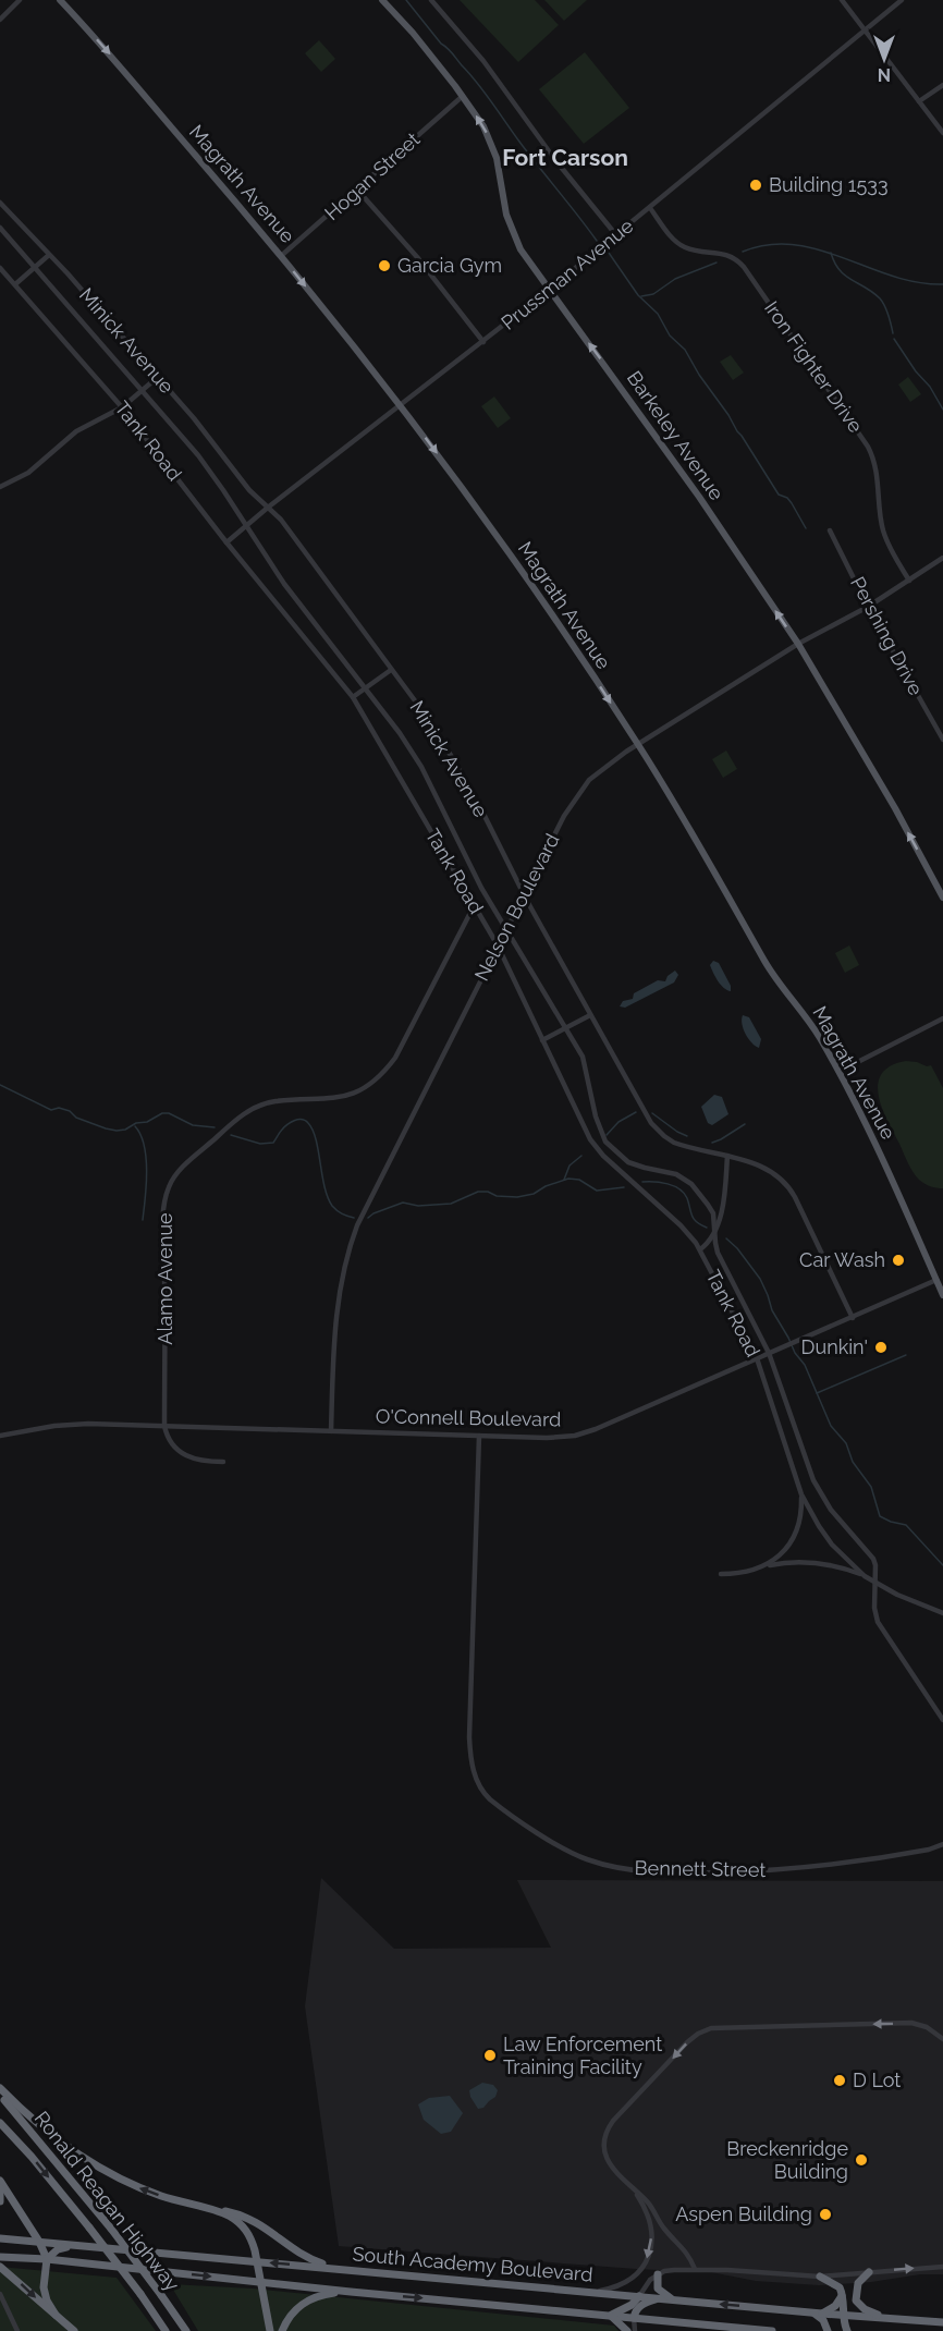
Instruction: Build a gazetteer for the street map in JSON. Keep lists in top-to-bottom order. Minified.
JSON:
{"streets":{"highway":["Ronald Reagan Highway","South Academy Boulevard"],"main road":["Magrath Avenue","Barkeley Avenue"],"street":["Hogan Street","Prussman Avenue","Minick Avenue","Iron Fighter Drive","Tank Road","Pershing Drive","Nelson Boulevard","Alamo Avenue","O'Connell Boulevard","Bennett Street"]},"crossings":[["Hogan Street","Magrath Avenue"],["Hogan Street","Barkeley Avenue"],["Magrath Avenue","Prussman Avenue"],["Magrath Avenue","Nelson Boulevard"],["Magrath Avenue","O'Connell Boulevard"],["Prussman Avenue","Minick Avenue"],["Prussman Avenue","Iron Fighter Drive"],["Prussman Avenue","Barkeley Avenue"],["Prussman Avenue","Tank Road"],["Minick Avenue","Nelson Boulevard"],["Minick Avenue","O'Connell Boulevard"],["Iron Fighter Drive","Nelson Boulevard"],["Barkeley Avenue","Nelson Boulevard"],["Tank Road","Nelson Boulevard"],["Tank Road","Alamo Avenue"],["Tank Road","O'Connell Boulevard"],["Pershing Drive","Nelson Boulevard"],["Nelson Boulevard","O'Connell Boulevard"],["Alamo Avenue","O'Connell Boulevard"],["O'Connell Boulevard","Bennett Street"]],"one_way":["Magrath Avenue","Barkeley Avenue"],"districts":["Fort Carson"],"places":["Building 1533","Garcia Gym","Car Wash","Dunkin'","Law Enforcement Training Facility","D Lot","Breckenridge Building","Aspen Building"],"north":"bottom"}
